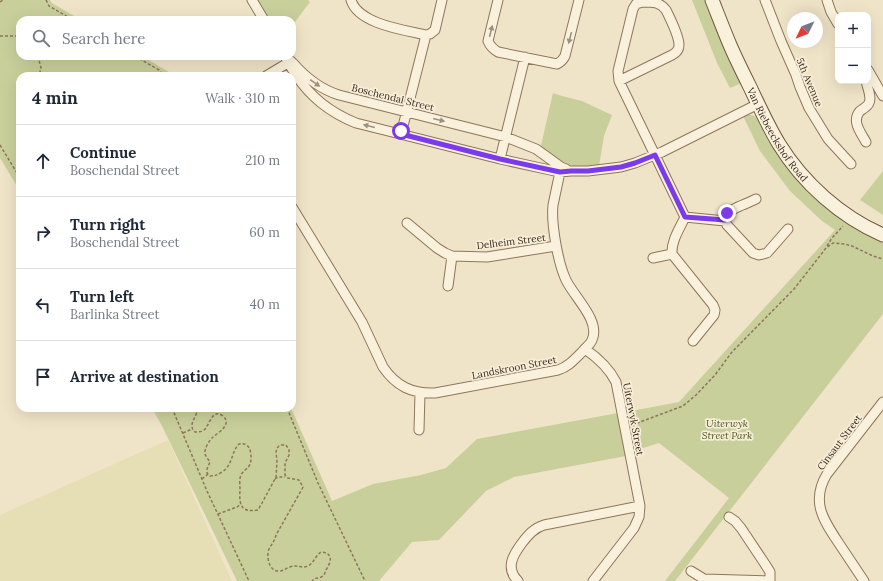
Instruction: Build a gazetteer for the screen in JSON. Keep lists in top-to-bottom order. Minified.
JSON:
{"streets":{"street":["5th Avenue","Boschendal Street","Van Riebeeckshof Road","Delheim Street","Landskroon Street","Uiterwyk Street","Cinsaut Street"]},"crossings":[["Boschendal Street","Landskroon Street"],["Delheim Street","Landskroon Street"],["Landskroon Street","Uiterwyk Street"]],"parks":["Uiterwyk Street Park"],"north":"bottom left","page":{"map_buttons":["+","−"],"search":"Search here","heading":["4 min","Walk · 310 m"],"list":[["Continue","Boschendal Street","210 m"],["Turn right","Boschendal Street","60 m"],["Turn left","Barlinka Street","40 m"],"Arrive at destination"]}}
